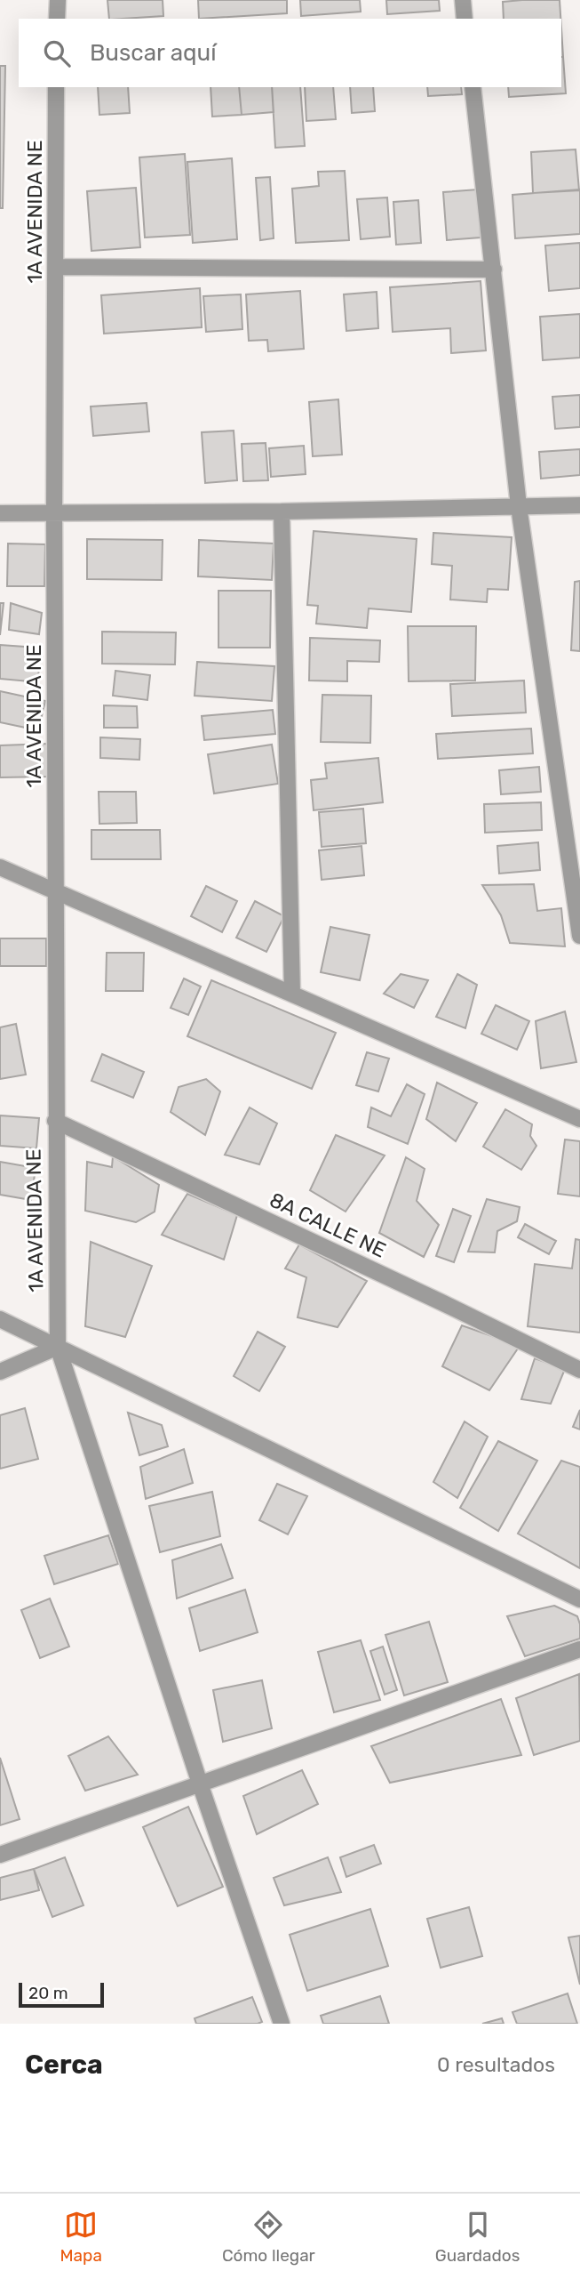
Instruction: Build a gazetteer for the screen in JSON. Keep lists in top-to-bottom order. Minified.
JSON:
{"streets":{"street":["1A AVENIDA NE","8A CALLE NE"]},"crossings":[["1A AVENIDA NE","8A CALLE NE"]],"scale_bar":"20 m","page":{"search":"Buscar aquí","scale":"20 m","heading":["Cerca","0 resultados"],"nav":["Mapa","Cómo llegar","Guardados"]}}
